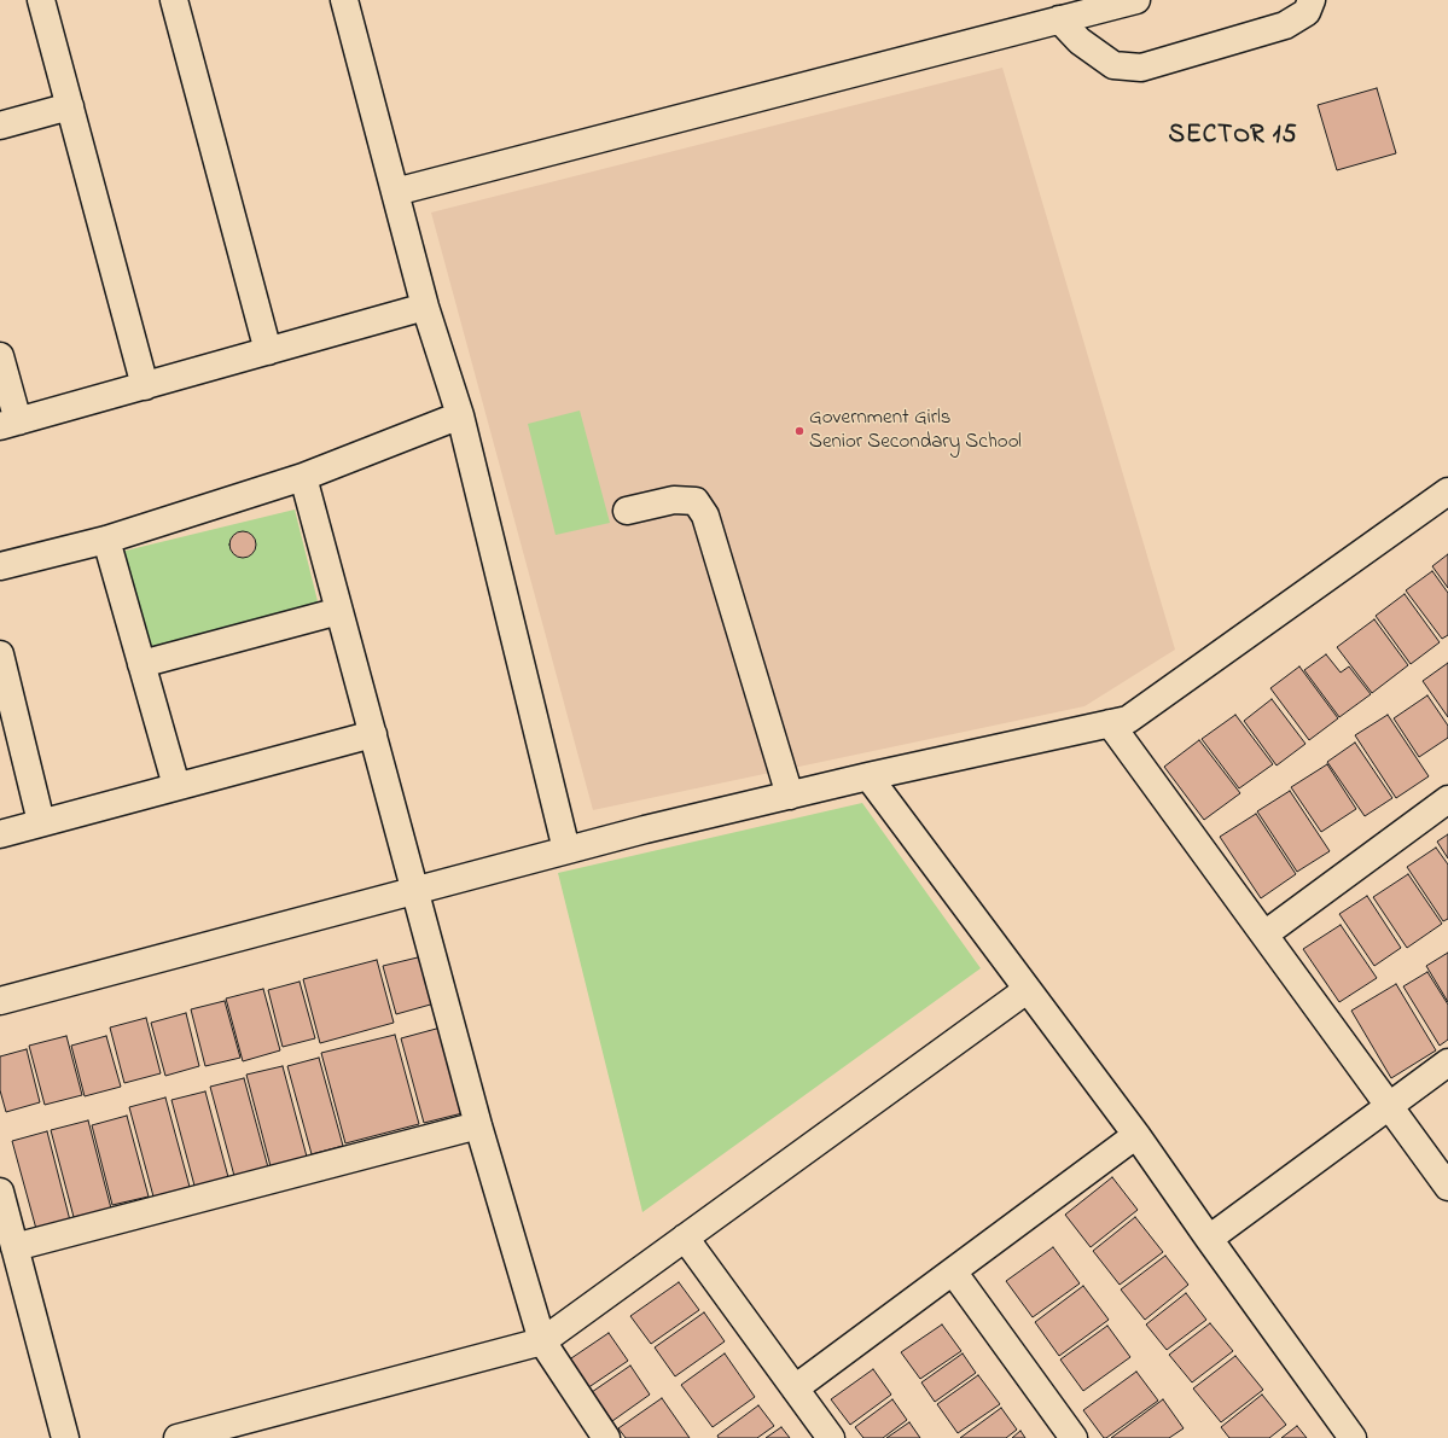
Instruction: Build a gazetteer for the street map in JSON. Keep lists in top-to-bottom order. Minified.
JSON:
{"districts":["SECTOR 15"],"places":["Government Girls Senior Secondary School"]}
